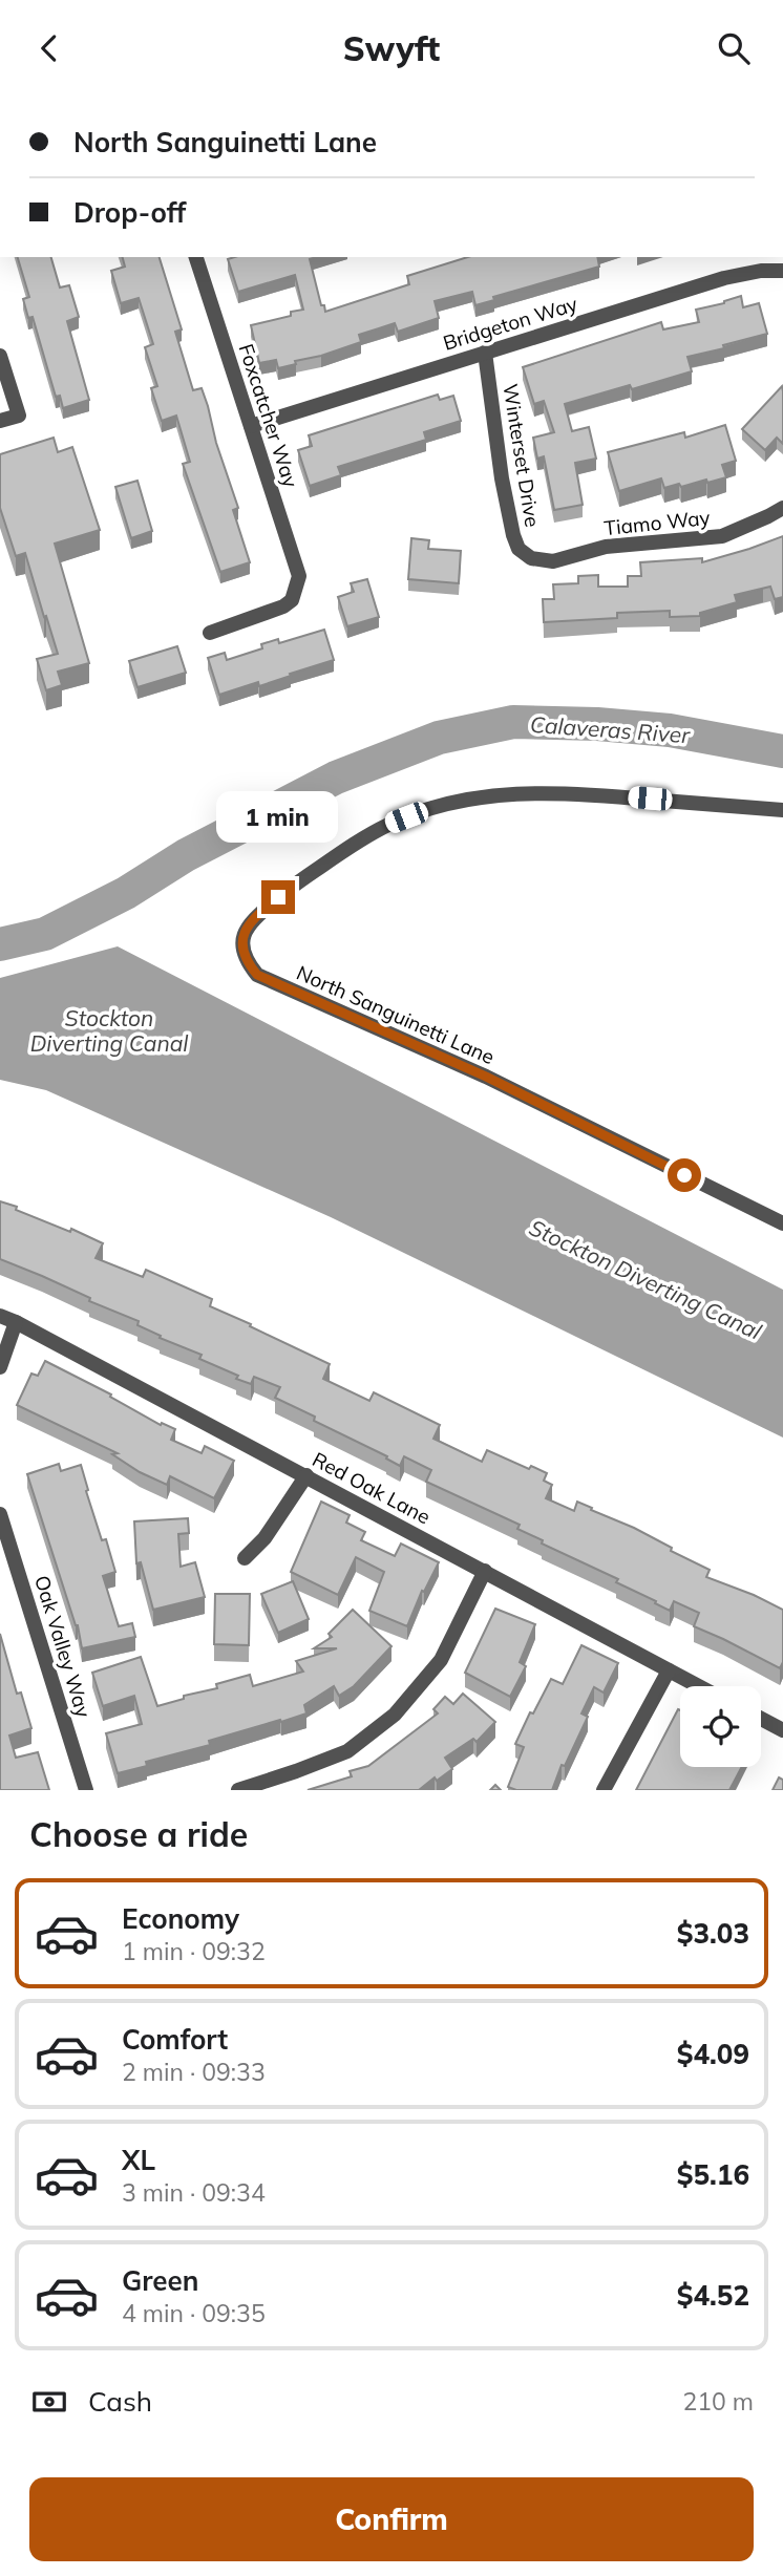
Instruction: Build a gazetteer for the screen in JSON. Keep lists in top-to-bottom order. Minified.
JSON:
{"streets":{"street":["Bridgeton Way","Foxcatcher Way","Winterset Drive","Tiamo Way","North Sanguinetti Lane","Red Oak Lane","Oak Valley Way"]},"crossings":[["Bridgeton Way","Foxcatcher Way"],["Bridgeton Way","Winterset Drive"],["Winterset Drive","Tiamo Way"]],"water":["Calaveras River","Stockton Diverting Canal"],"page":{"header":"Swyft","banner":["North Sanguinetti Lane","Drop-off"],"bubble":"1 min","heading":"Choose a ride","list":[{"name":"Economy","note":"1 min · 09:32","value":"$3.03"},{"name":"Comfort","note":"2 min · 09:33","value":"$4.09"},{"name":"XL","note":"3 min · 09:34","value":"$5.16"},{"name":"Green","note":"4 min · 09:35","value":"$4.52"}],"pay":["Cash","210 m"],"buttons":"Confirm"}}
